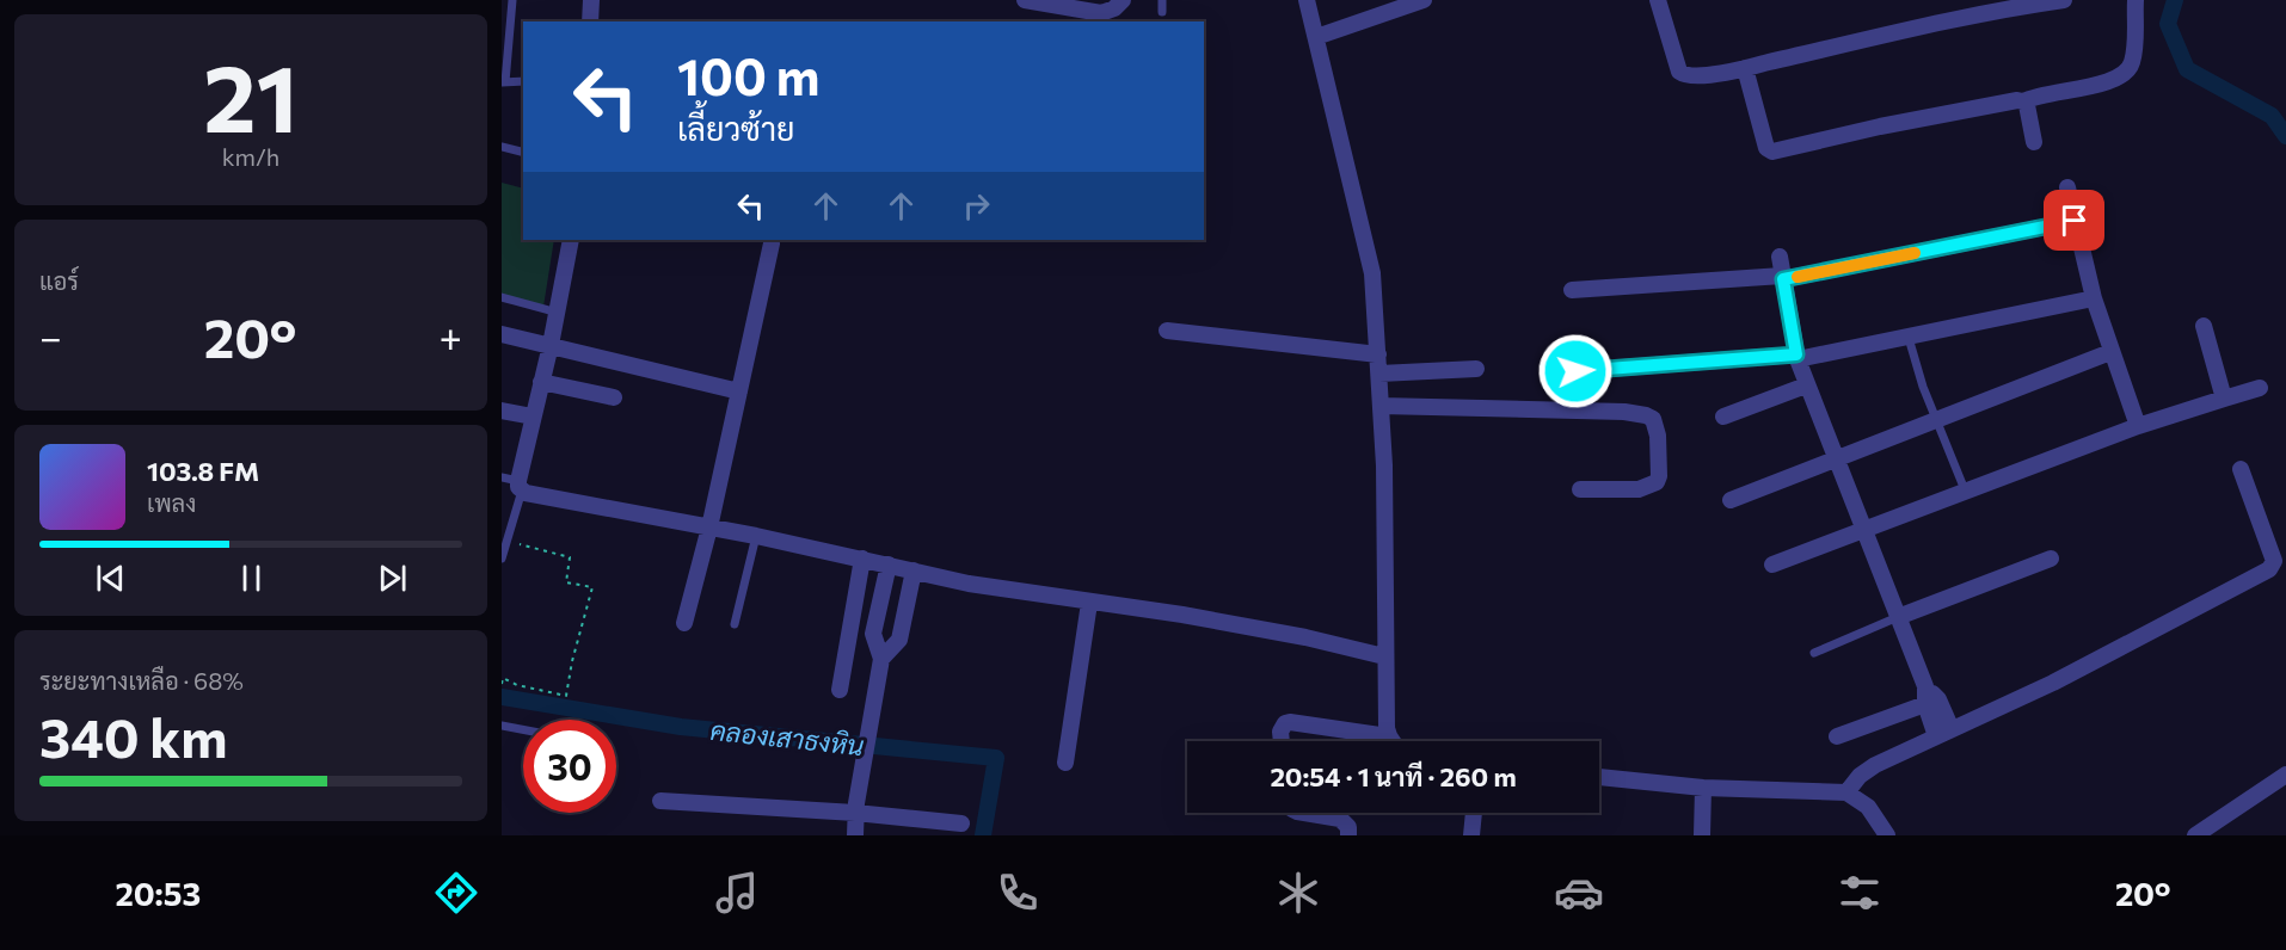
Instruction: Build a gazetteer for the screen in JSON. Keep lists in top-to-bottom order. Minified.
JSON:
{"water":["คลองเสาธงหิน"],"page":{"tile":[["21","km/h"],"แอร์",["ระยะทางเหลือ · 68%","340 km"]],"turn":["100 m","เลี้ยวซ้าย"],"heat":["−","20°","+"],"song":["103.8 FM","เพลง"],"limit":"30","trip":"20:54 · 1 นาที · 260 m","tabs":["20:53","20°"]}}
